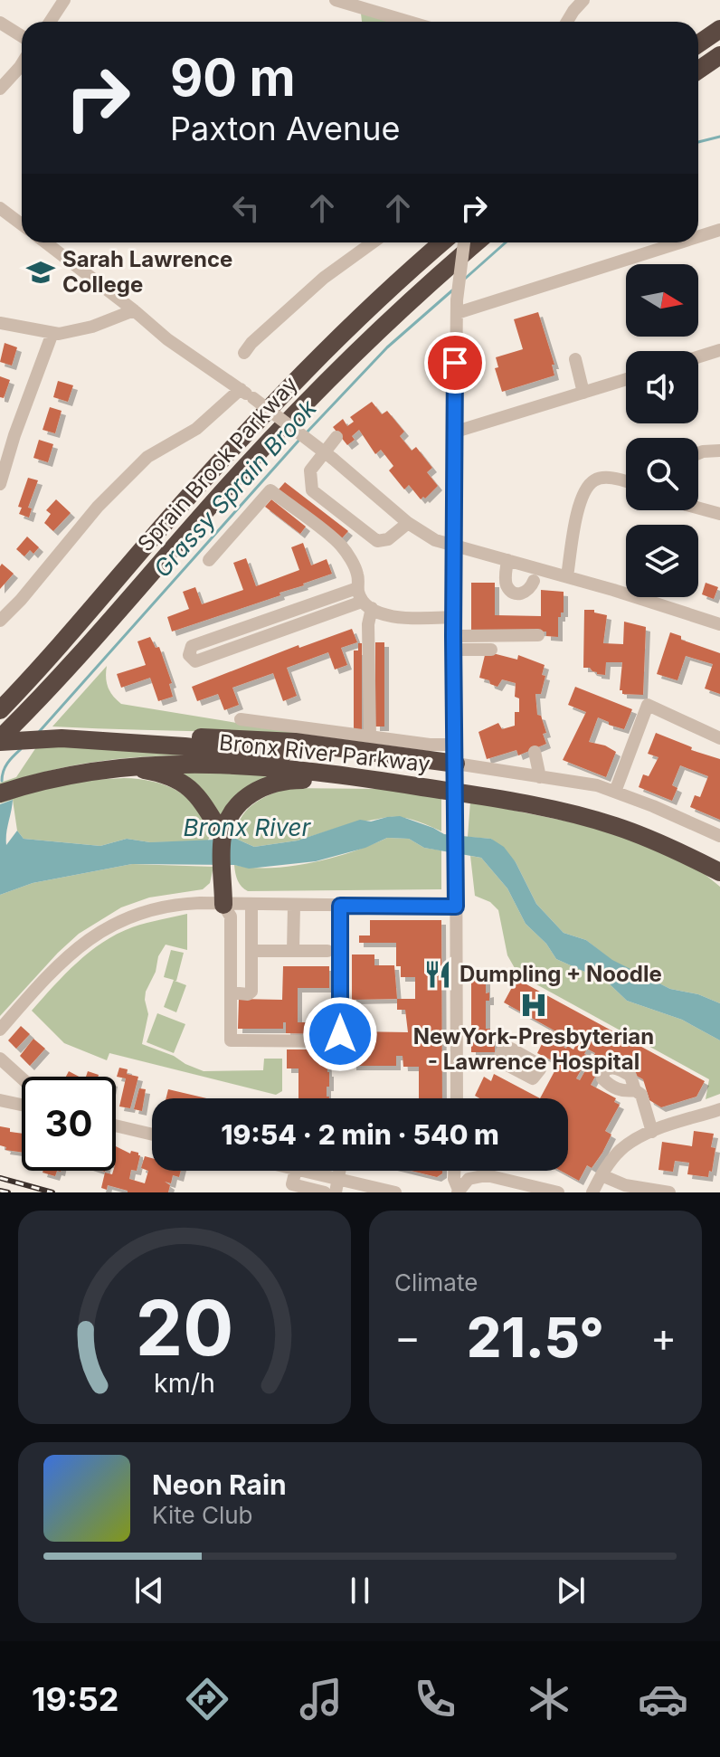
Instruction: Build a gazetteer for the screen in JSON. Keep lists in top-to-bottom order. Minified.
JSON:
{"streets":{"highway":["Sprain Brook Parkway","Bronx River Parkway"]},"crossings":[["Sprain Brook Parkway","Bronx River Parkway"]],"water":["Grassy Sprain Brook","Bronx River"],"places":{"school or university":["Sarah Lawrence College"],"restaurant":["Dumpling + Noodle"],"hospital":["NewYork-Presbyterian - Lawrence Hospital"]},"north":"right","page":{"turn":["90 m","Paxton Avenue"],"limit":"30","trip":"19:54 · 2 min · 540 m","tile":"Climate","heat":["−","21.5°","+"],"song":["Neon Rain","Kite Club"],"tabs":"19:52","gauge":["20","km/h"]}}
